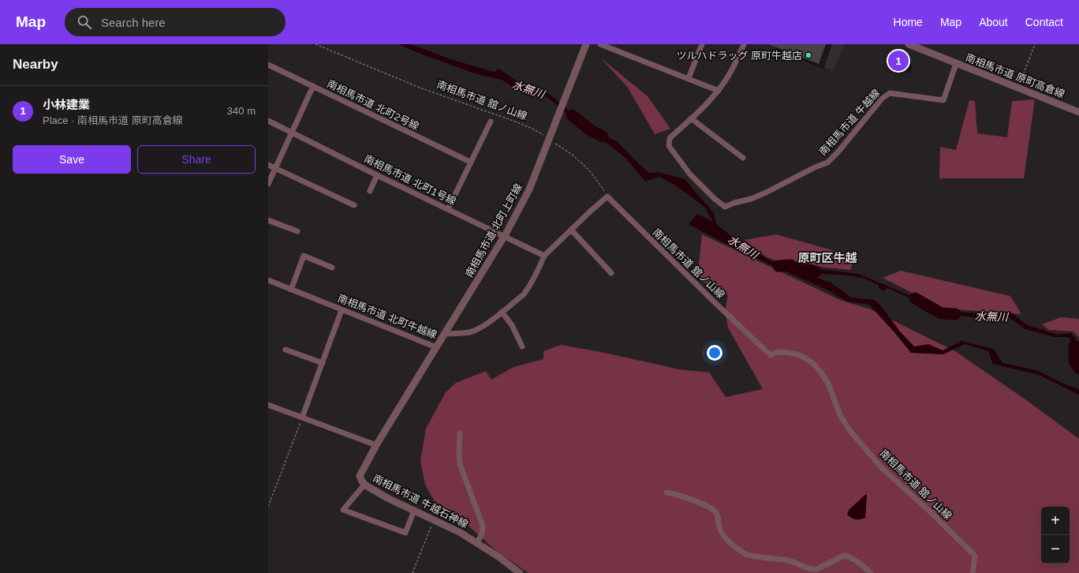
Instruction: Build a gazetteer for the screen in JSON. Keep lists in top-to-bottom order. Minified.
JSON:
{"streets":{"street":["南相馬市道 原町高倉線","南相馬市道 舘ノ山線","南相馬市道 北町2号線","南相馬市道 牛越線","南相馬市道 北町1号線","南相馬市道 北町上町線","南相馬市道 北町牛越線","南相馬市道 牛越石神線"]},"crossings":[["南相馬市道 原町高倉線","南相馬市道 牛越線"],["南相馬市道 舘ノ山線","南相馬市道 北町上町線"],["南相馬市道 舘ノ山線","南相馬市道 北町牛越線"],["南相馬市道 北町1号線","南相馬市道 北町上町線"],["南相馬市道 北町1号線","南相馬市道 北町牛越線"],["南相馬市道 北町上町線","南相馬市道 北町牛越線"],["南相馬市道 北町牛越線","南相馬市道 牛越石神線"]],"districts":["原町区牛越"],"water":["水無川"],"places":["ツルハドラッグ 原町牛越店"],"page":{"header":"Map","search":"Search here","nav":["Home","Map","About","Contact"],"heading":"Nearby","pins":"1","list":[{"mark":"1","name":"小林建業","note":"Place · 南相馬市道 原町高倉線","value":"340 m"}],"buttons":["Save","Share"],"map_buttons":["+","−"]}}
